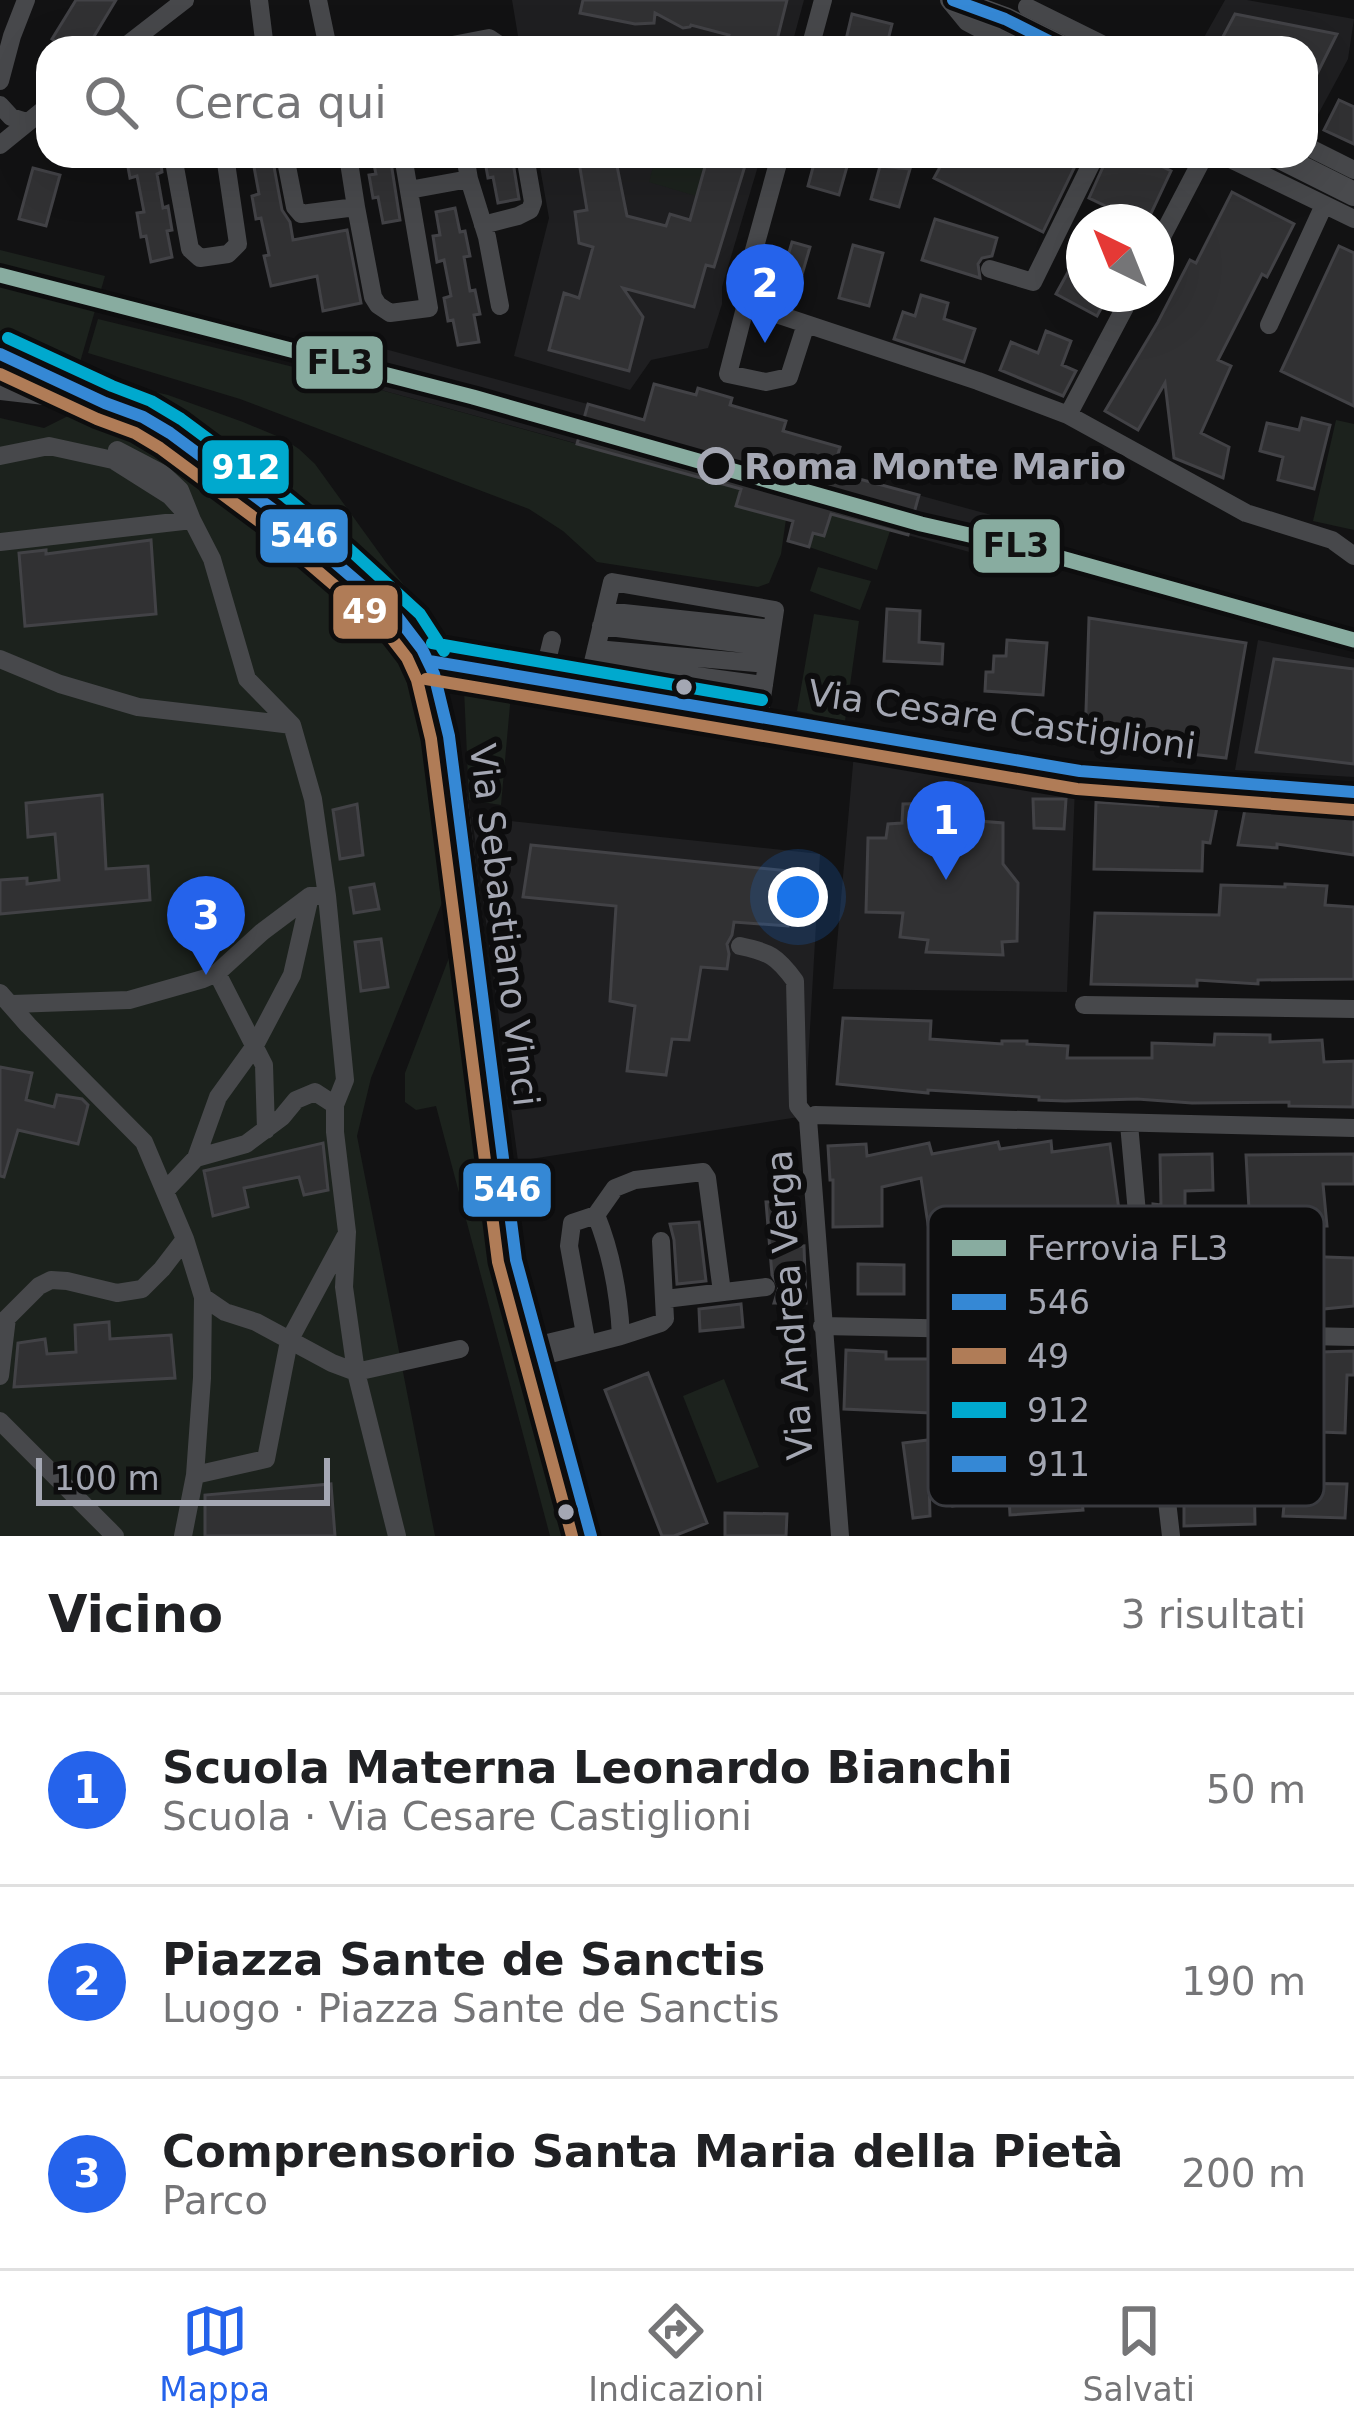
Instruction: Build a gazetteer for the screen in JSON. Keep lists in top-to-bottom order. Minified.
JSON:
{"streets":{"street":["Via Cesare Castiglioni","Via Sebastiano Vinci","Via Andrea Verga"]},"crossings":[["Via Cesare Castiglioni","Via Sebastiano Vinci"]],"places":["Roma Monte Mario"],"lines":["transit line 911","rail line FL3","transit line 912","transit line 546","transit line 49"],"legend":["Ferrovia FL3","546","49","912","911"],"scale_bar":"100 m","north":"top left","page":{"search":"Cerca qui","pins":["2","1","3"],"scale":"100 m","heading":["Vicino","3 risultati"],"list":[{"mark":"1","name":"Scuola Materna Leonardo Bianchi","note":"Scuola · Via Cesare Castiglioni","value":"50 m"},{"mark":"2","name":"Piazza Sante de Sanctis","note":"Luogo · Piazza Sante de Sanctis","value":"190 m"},{"mark":"3","name":"Comprensorio Santa Maria della Pietà","note":"Parco","value":"200 m"}],"nav":["Mappa","Indicazioni","Salvati"]}}
